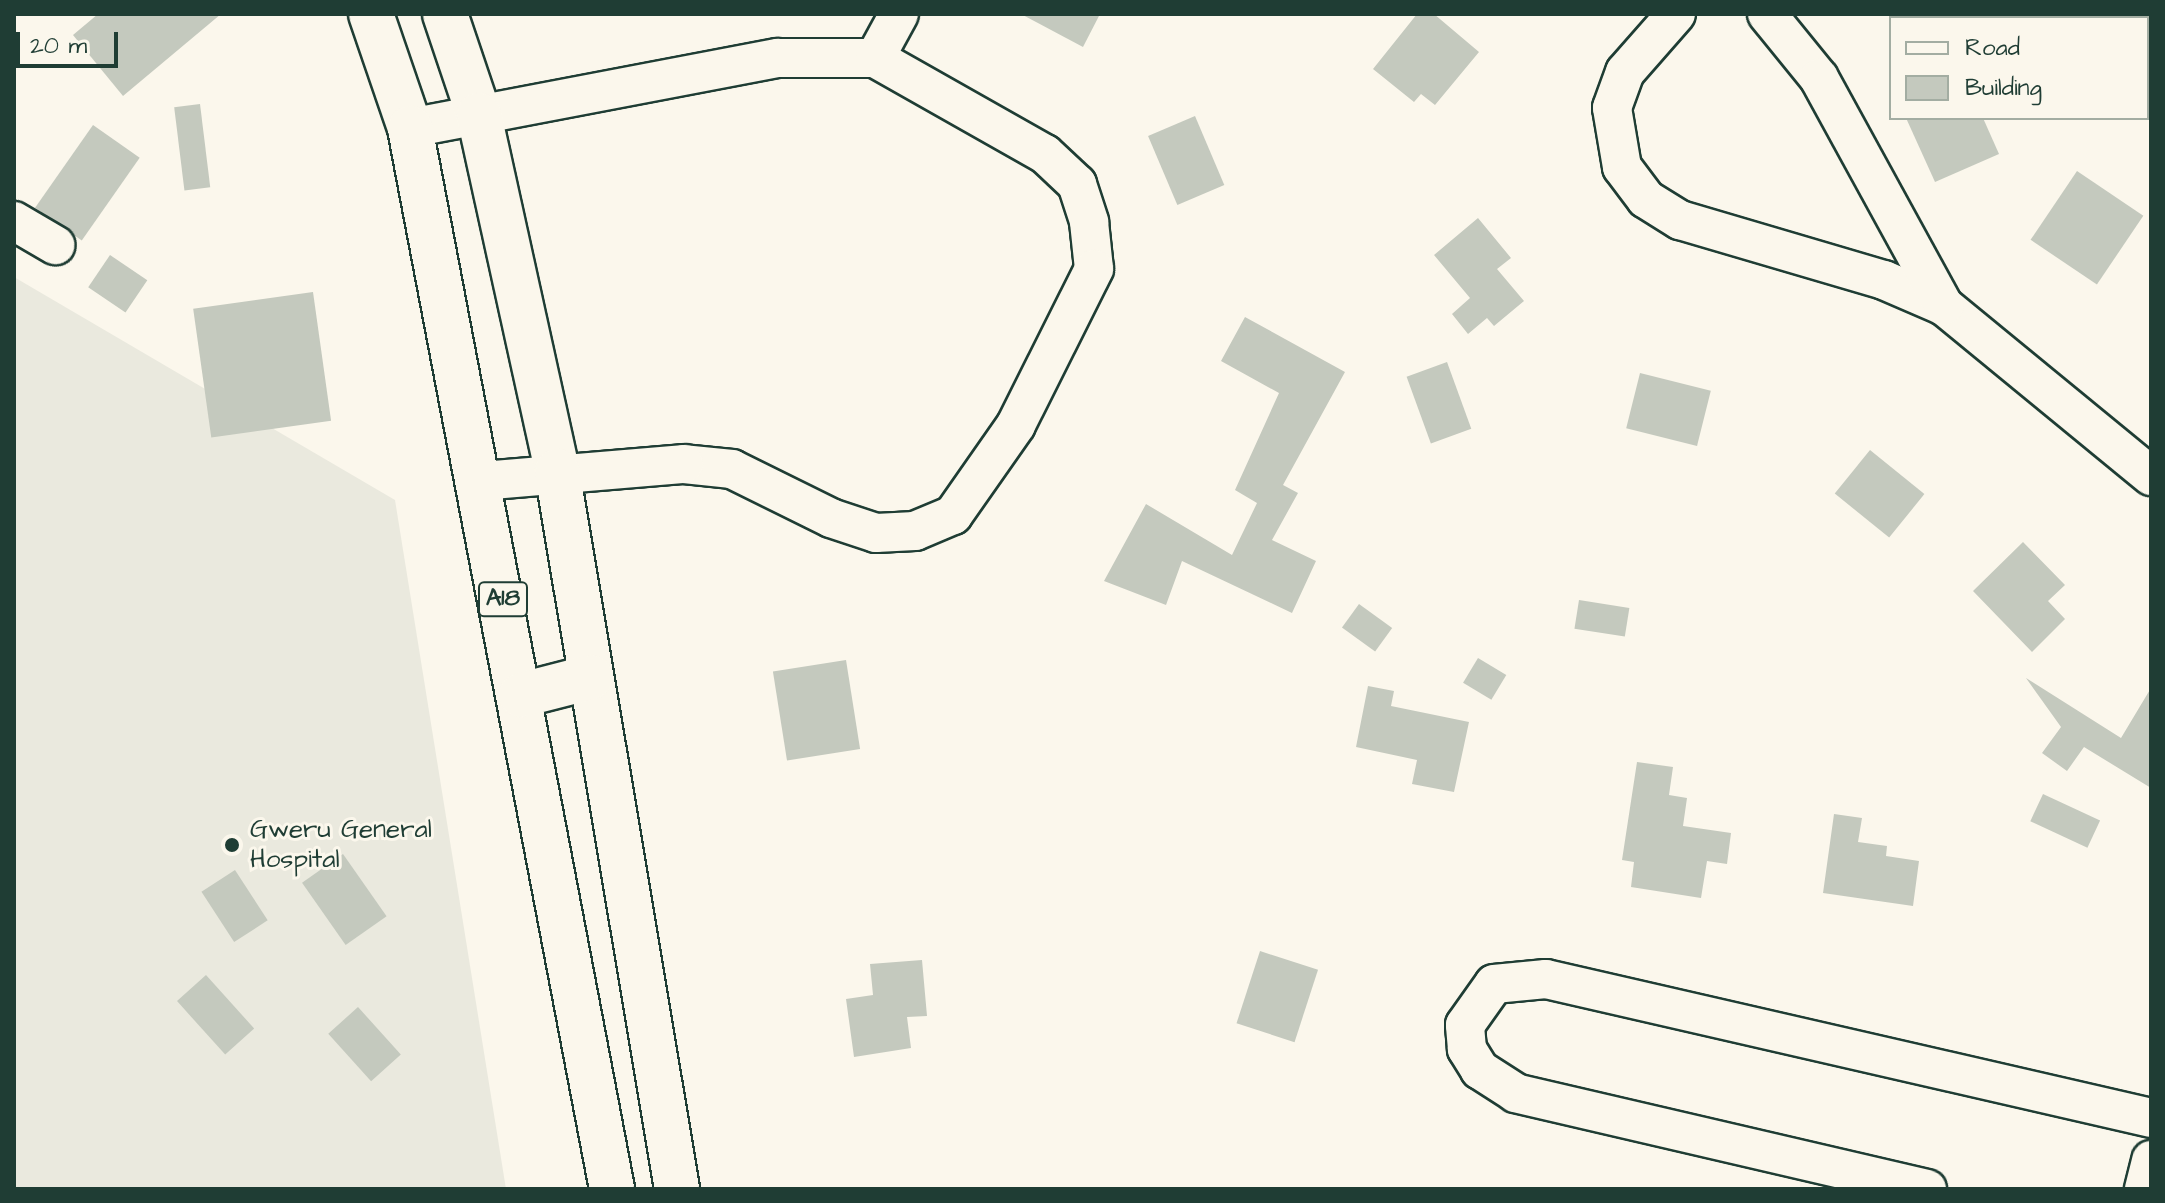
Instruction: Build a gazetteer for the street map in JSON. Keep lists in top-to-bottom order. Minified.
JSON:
{"streets":{"highway":["A18"]},"places":["Gweru General Hospital"],"legend":["Road","Building"],"scale_bar":"20 m"}
